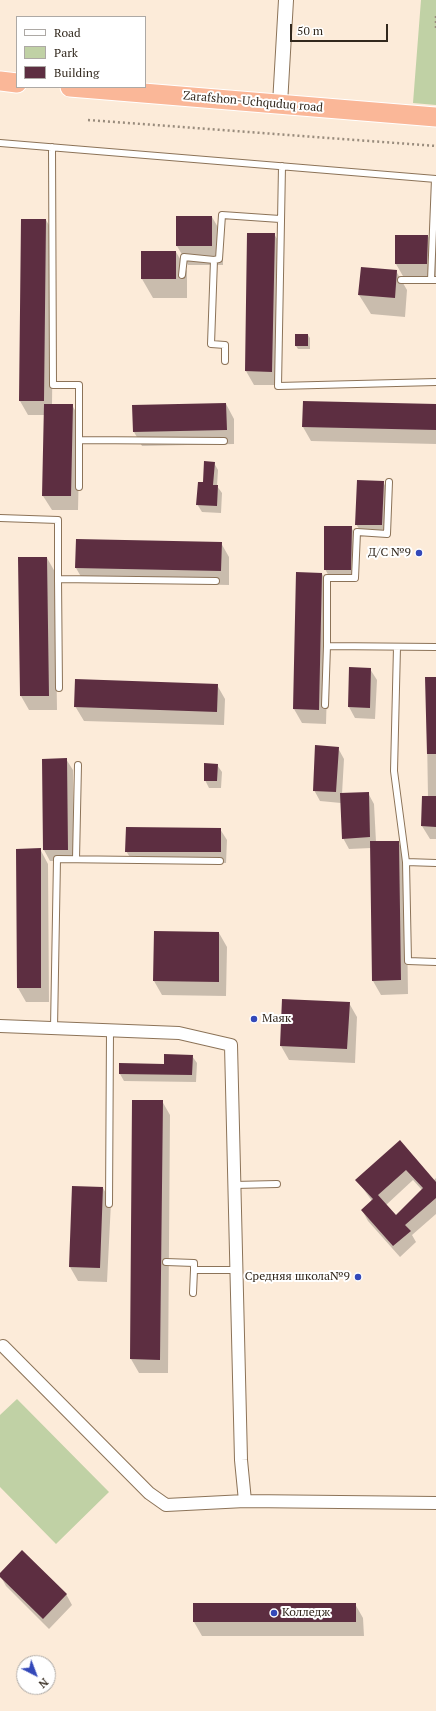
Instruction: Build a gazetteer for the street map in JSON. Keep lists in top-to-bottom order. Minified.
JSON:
{"streets":{"highway":["Zarafshon-Uchquduq road"]},"places":["Д/С №9","Маяк","Средняя школа№9","Колледж"],"legend":["Road","Park","Building"],"scale_bar":"50 m","north":"bottom right"}
